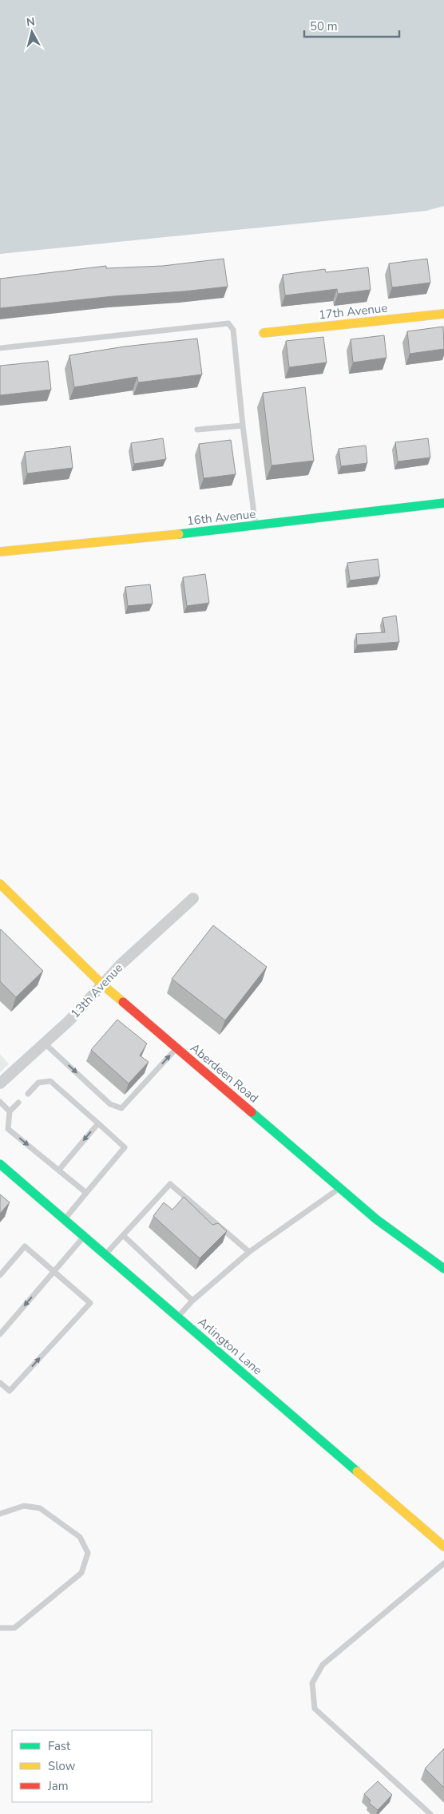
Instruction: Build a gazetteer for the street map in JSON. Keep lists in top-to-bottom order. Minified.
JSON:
{"streets":{"street":["17th Avenue","16th Avenue","13th Avenue","Aberdeen Road","Arlington Lane"]},"crossings":[["13th Avenue","Aberdeen Road"]],"legend":["Fast","Slow","Jam"],"scale_bar":"50 m","north":"top"}
